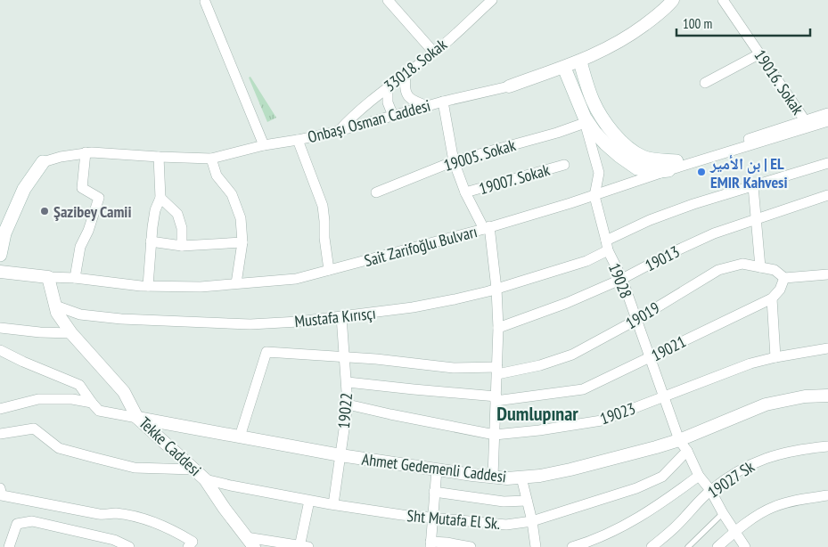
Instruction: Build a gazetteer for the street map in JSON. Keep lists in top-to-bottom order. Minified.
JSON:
{"streets":{"street":["33018. Sokak","19016. Sokak","Onbaşı Osman Caddesi","19005. Sokak","19007. Sokak","Sait Zarifoğlu Bulvarı","19013","19028","19019","Mustafa Kırısçı","19021","19022","19023","Tekke Caddesi","Ahmet Gedemenli Caddesi","19027 Sk","Sht Mutafa El Sk."]},"crossings":[["33018. Sokak","Onbaşı Osman Caddesi"],["19016. Sokak","Sait Zarifoğlu Bulvarı"],["Sait Zarifoğlu Bulvarı","19028"],["Sait Zarifoğlu Bulvarı","Tekke Caddesi"],["19013","19028"],["19028","19019"],["19028","Mustafa Kırısçı"],["19028","19021"],["19028","19023"],["19028","Ahmet Gedemenli Caddesi"],["19028","19027 Sk"],["19028","Sht Mutafa El Sk."],["19019","19022"],["19019","Ahmet Gedemenli Caddesi"],["Mustafa Kırısçı","19022"],["Mustafa Kırısçı","Tekke Caddesi"],["19021","19022"],["19022","19023"],["19022","Ahmet Gedemenli Caddesi"],["19022","Sht Mutafa El Sk."],["Tekke Caddesi","Ahmet Gedemenli Caddesi"],["Tekke Caddesi","Sht Mutafa El Sk."]],"districts":["Dumlupınar"],"places":["بن الأمير | EL EMIR Kahvesi","Şazibey Camii"],"scale_bar":"100 m"}
